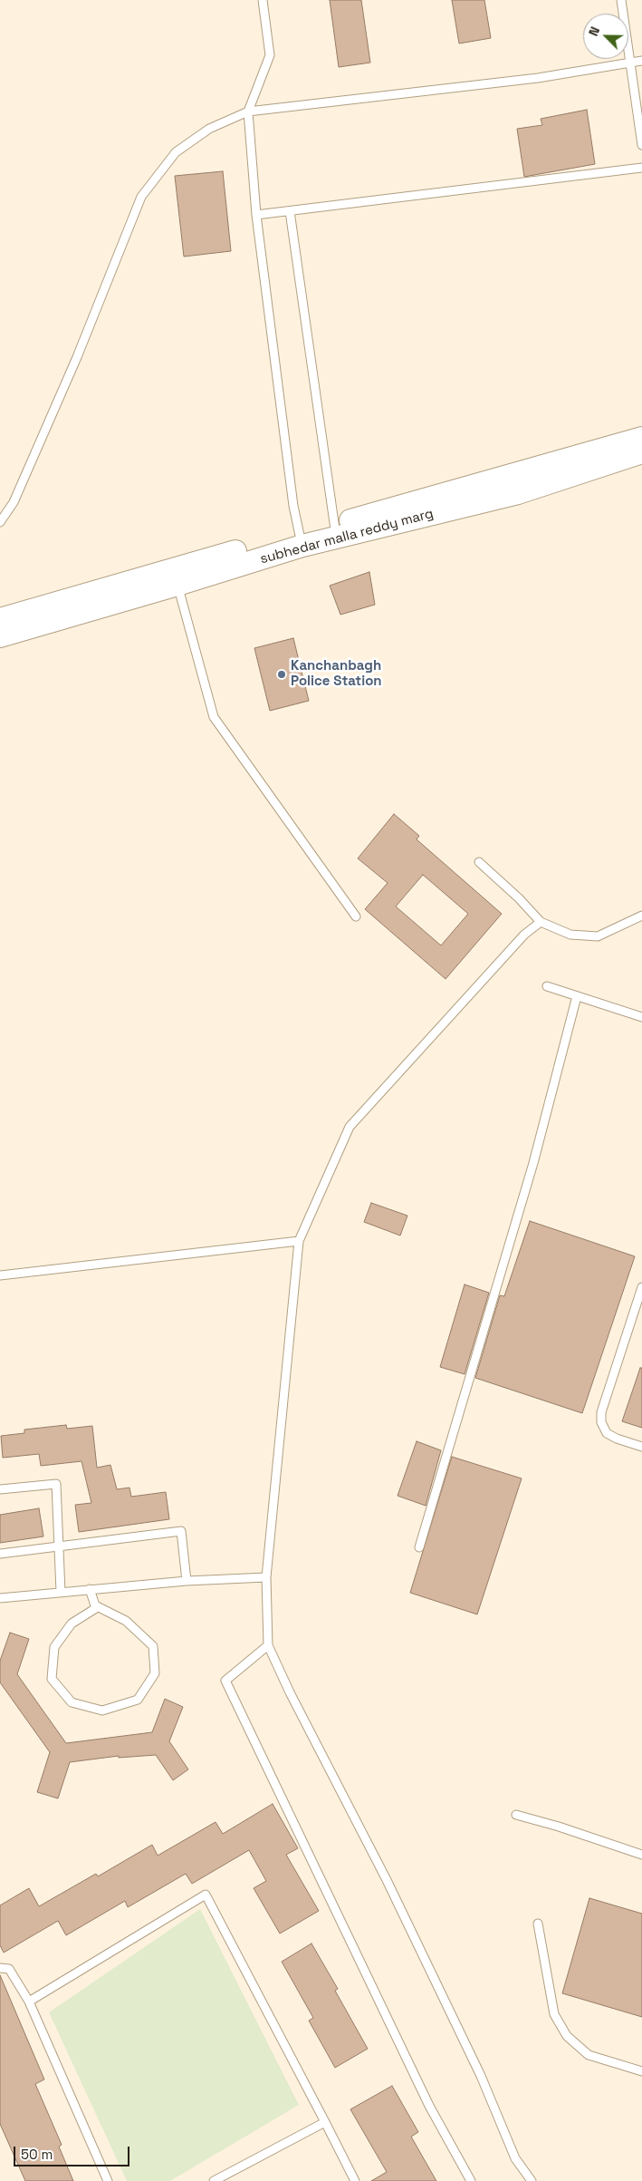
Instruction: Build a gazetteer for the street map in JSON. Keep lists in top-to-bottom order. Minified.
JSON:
{"streets":{"main road":["subhedar malla reddy marg"]},"places":["Kanchanbagh Police Station"],"scale_bar":"50 m","north":"top left"}
